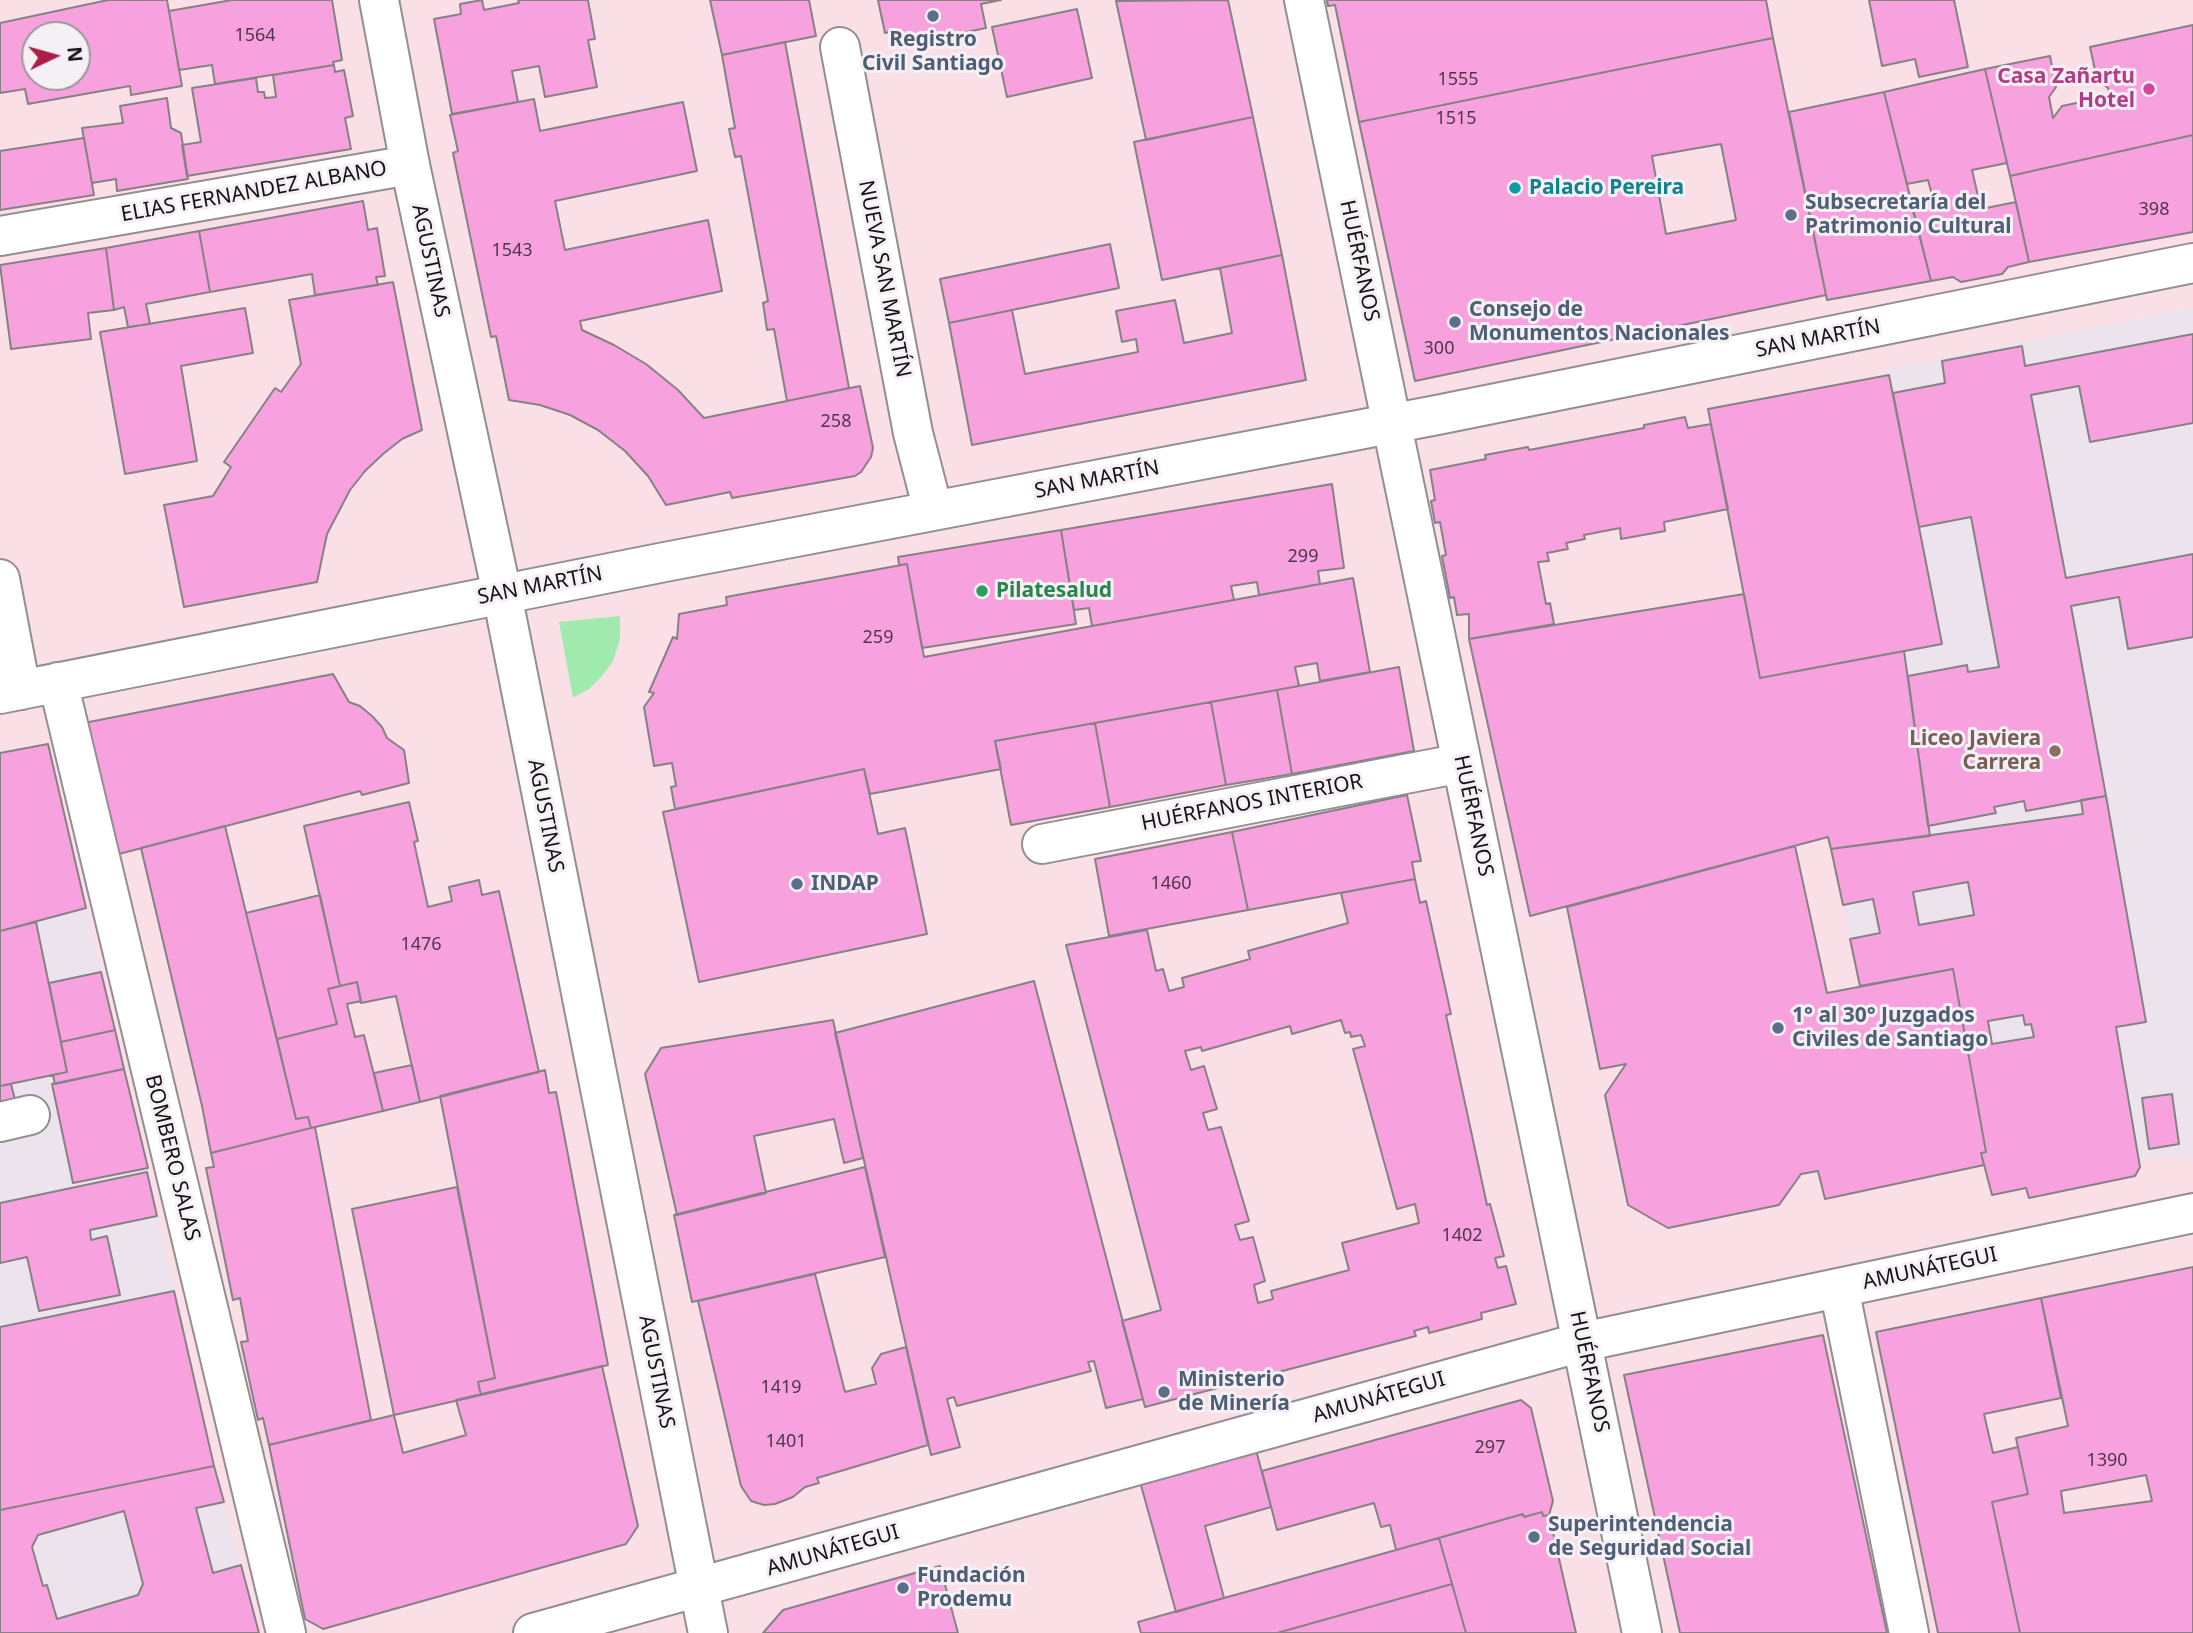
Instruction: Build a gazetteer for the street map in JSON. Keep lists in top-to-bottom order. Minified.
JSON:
{"streets":{"street":["ELIAS FERNANDEZ ALBANO","AGUSTINAS","HUÉRFANOS","NUEVA SAN MARTÍN","SAN MARTÍN","HUÉRFANOS INTERIOR","BOMBERO SALAS","AMUNÁTEGUI"]},"crossings":[["ELIAS FERNANDEZ ALBANO","AGUSTINAS"],["AGUSTINAS","SAN MARTÍN"],["AGUSTINAS","AMUNÁTEGUI"],["HUÉRFANOS","SAN MARTÍN"],["HUÉRFANOS","HUÉRFANOS INTERIOR"],["HUÉRFANOS","AMUNÁTEGUI"],["NUEVA SAN MARTÍN","SAN MARTÍN"],["SAN MARTÍN","BOMBERO SALAS"]],"places":["Registro Civil Santiago","Casa Zañartu Hotel","Palacio Pereira","Subsecretaría del Patrimonio Cultural","Consejo de Monumentos Nacionales","Pilatesalud","Liceo Javiera Carrera","INDAP","1° al 30° Juzgados Civiles de Santiago","Ministerio de Minería","Superintendencia de Seguridad Social","Fundación Prodemu"],"house_numbers":["1564","1555","1515","398","1543","300","258","299","259","1460","1476","1402","1419","1401","297","1390"],"north":"right"}
